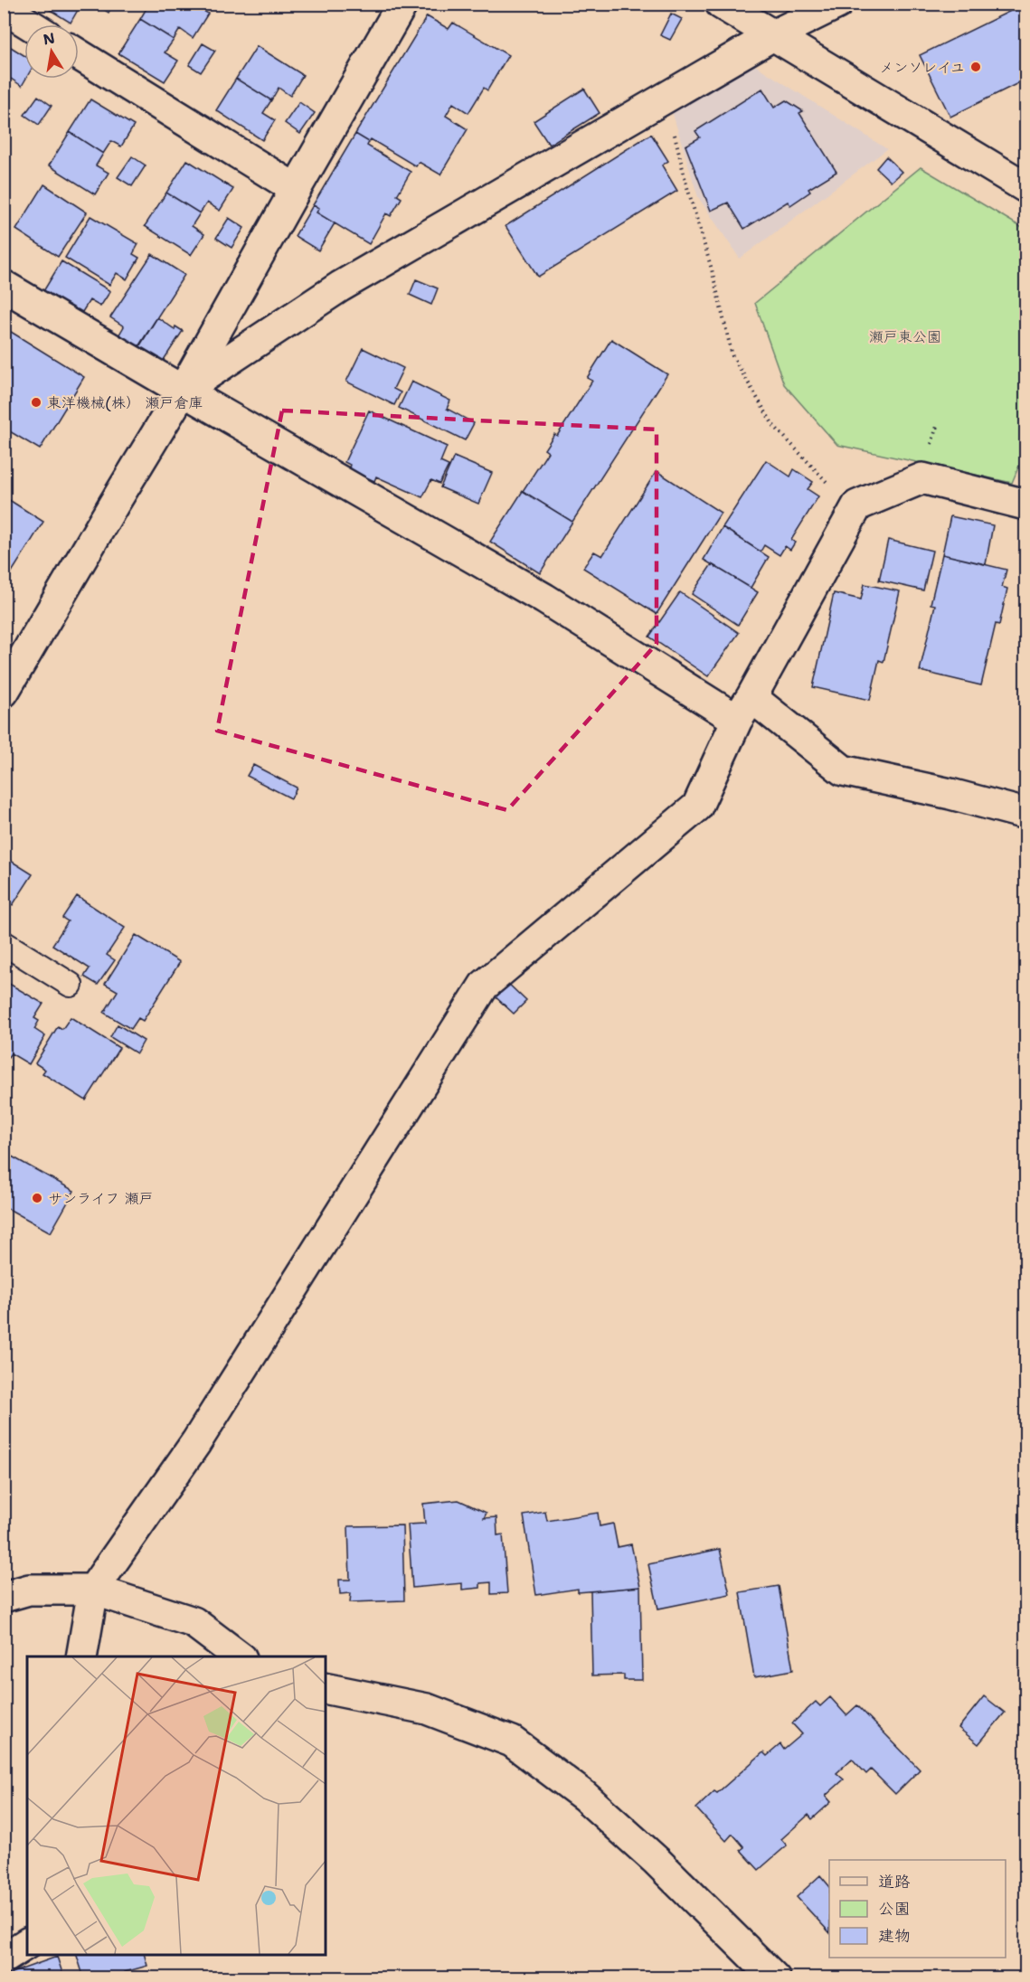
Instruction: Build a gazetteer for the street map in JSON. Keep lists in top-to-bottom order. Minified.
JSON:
{"parks":["瀬戸東公園"],"places":["メンソレイユ","東洋機械(株） 瀬戸倉庫","サンライフ 瀬戸"],"legend":["道路","公園","建物"],"north":"top"}
